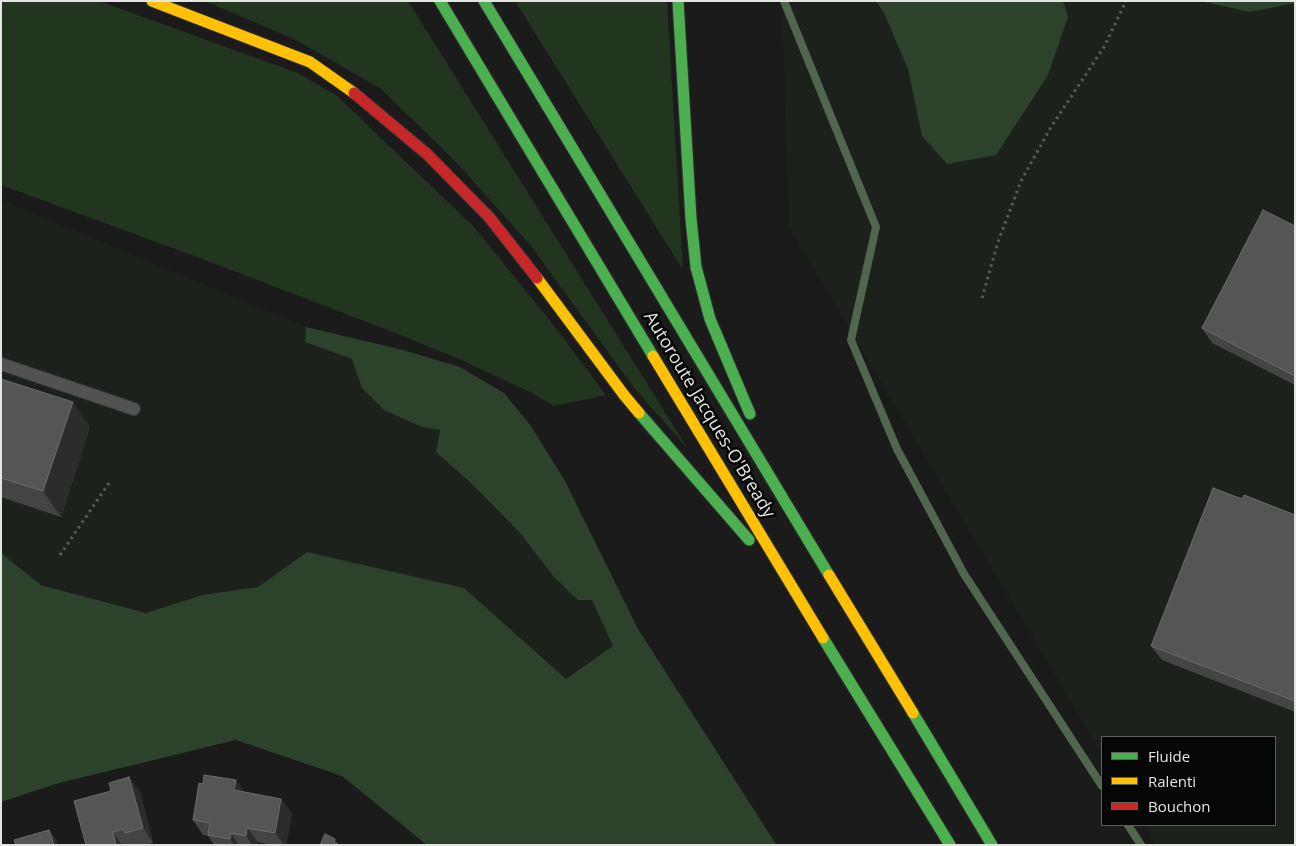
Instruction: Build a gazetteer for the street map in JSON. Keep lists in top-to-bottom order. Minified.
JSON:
{"streets":{"highway":["Autoroute Jacques-O'Bready"]},"legend":["Fluide","Ralenti","Bouchon"]}
